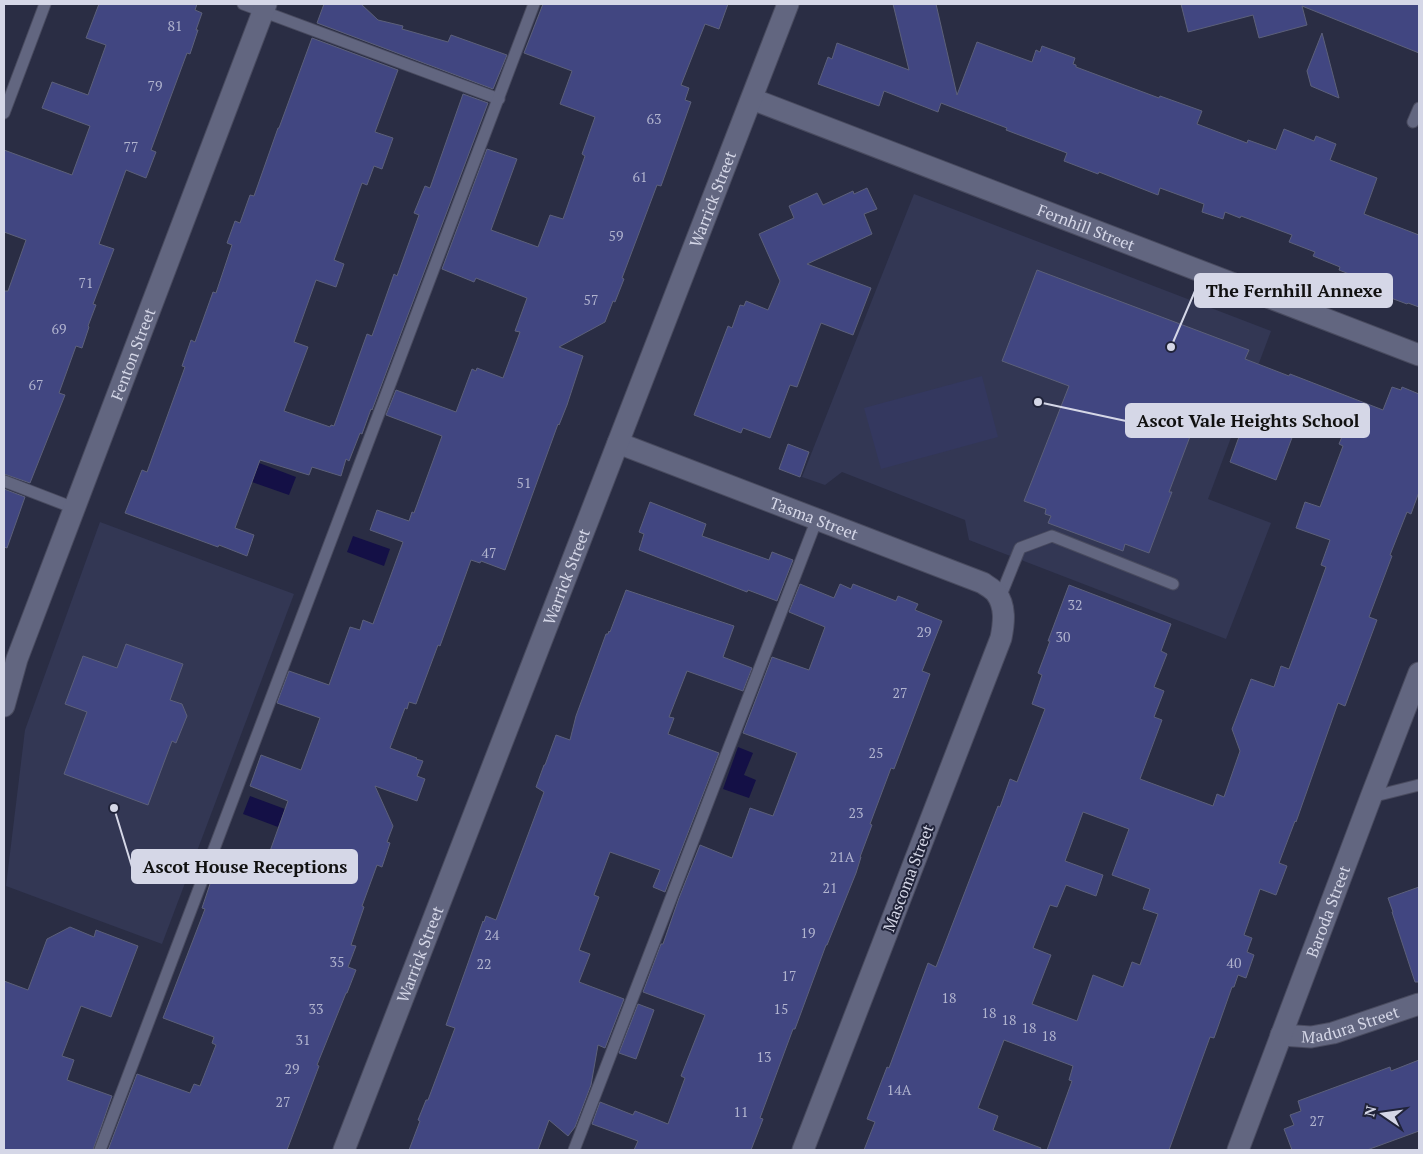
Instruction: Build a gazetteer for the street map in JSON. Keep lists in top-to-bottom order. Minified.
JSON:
{"streets":{"street":["Warrick Street","Fernhill Street","Fenton Street","Tasma Street","Mascoma Street","Baroda Street","Madura Street"]},"crossings":[["Warrick Street","Fernhill Street"],["Warrick Street","Tasma Street"],["Tasma Street","Mascoma Street"],["Baroda Street","Madura Street"]],"places":["The Fernhill Annexe","Ascot Vale Heights School","Ascot House Receptions"],"house_numbers":["81","79","63","77","61","59","71","57","69","67","51","47","32","29","30","27","25","23","21A","21","19","24","35","40","22","17","18","33","15","18","18","18","18","31","13","29","14A","27","11","27"],"north":"left"}
